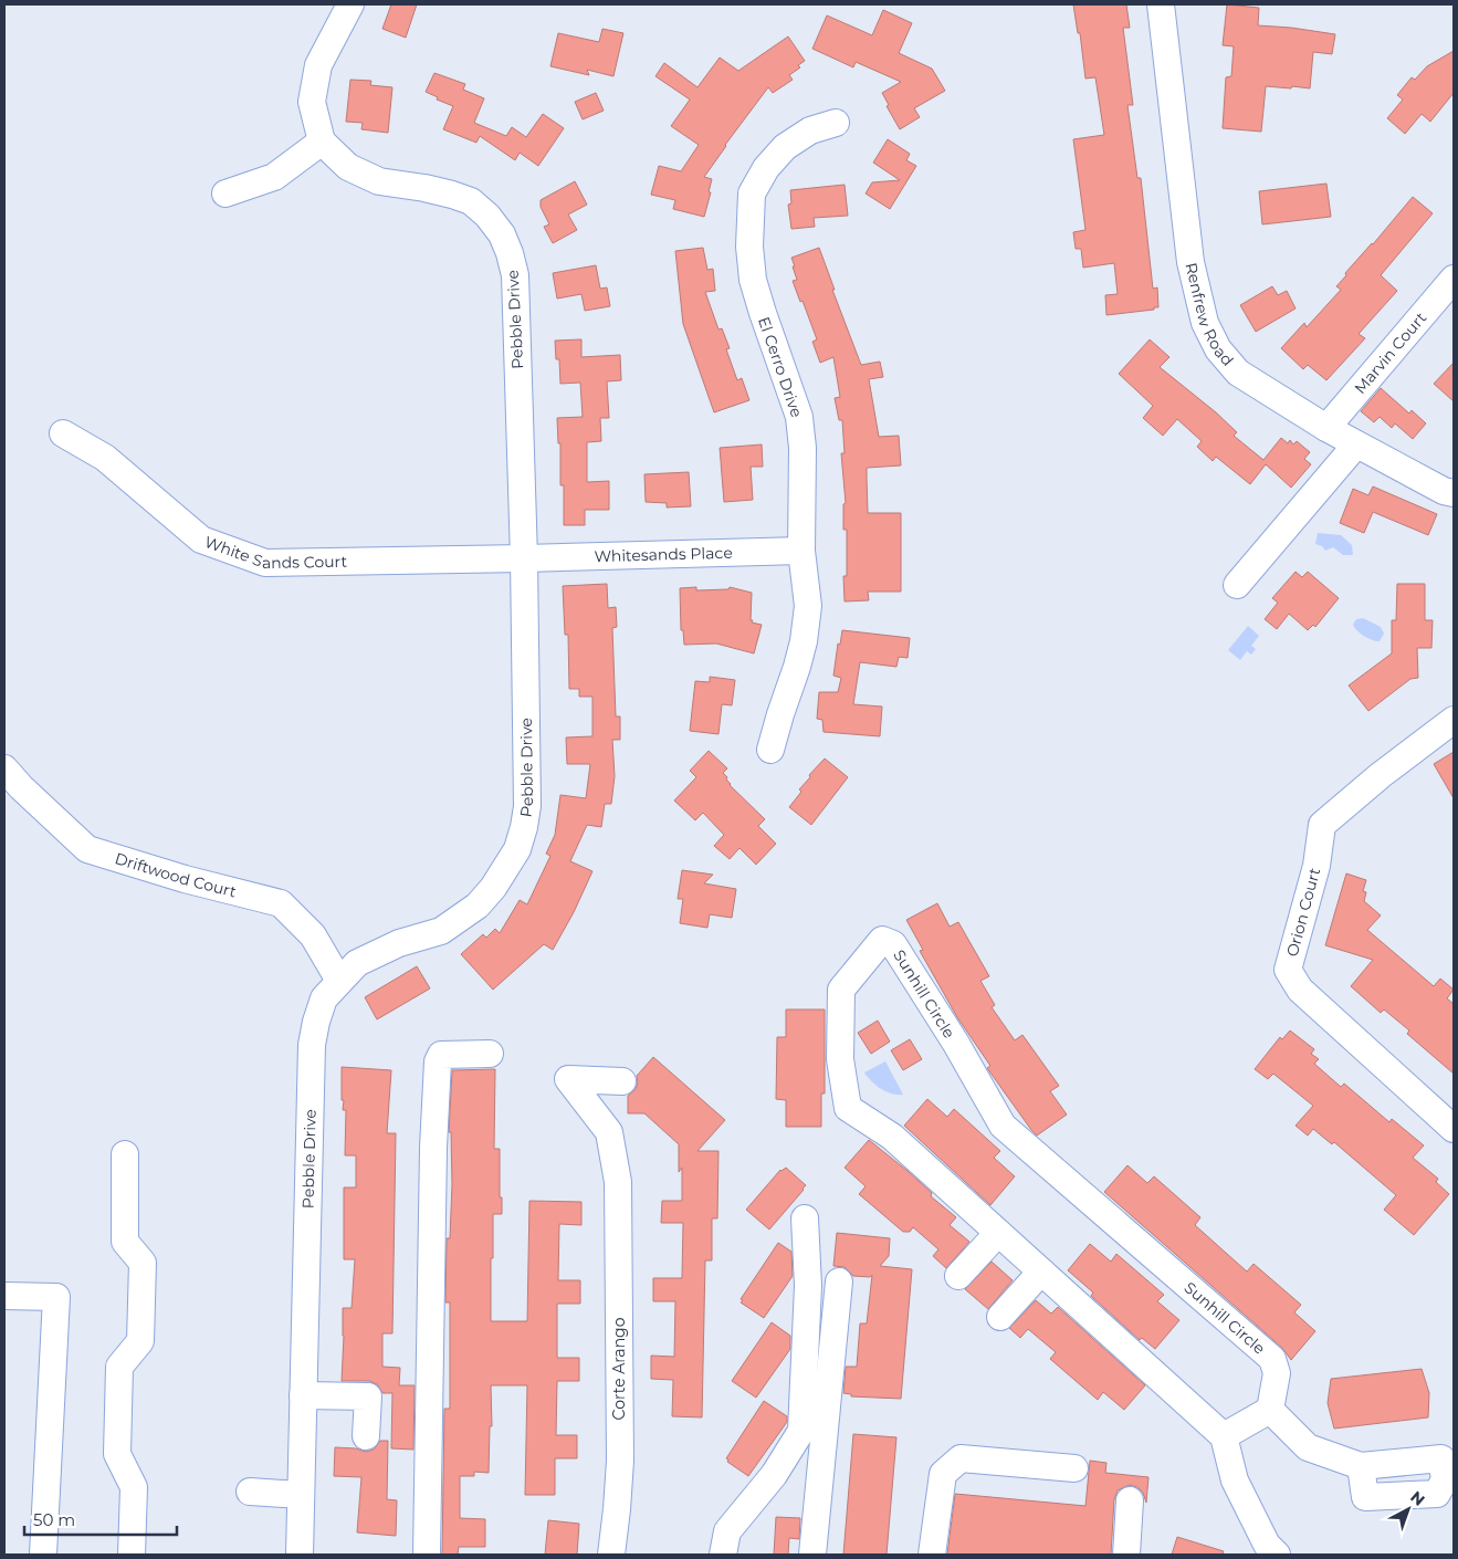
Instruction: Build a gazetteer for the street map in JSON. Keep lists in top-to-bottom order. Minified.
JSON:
{"streets":{"street":["Renfrew Road","Pebble Drive","Marvin Court","El Cerro Drive","White Sands Court","Whitesands Place","Driftwood Court","Orion Court","Sunhill Circle","Corte Arango"]},"crossings":[["Renfrew Road","Marvin Court"],["Pebble Drive","White Sands Court"],["Pebble Drive","Whitesands Place"],["Pebble Drive","Driftwood Court"],["El Cerro Drive","Whitesands Place"],["White Sands Court","Whitesands Place"]],"scale_bar":"50 m","north":"top right"}
